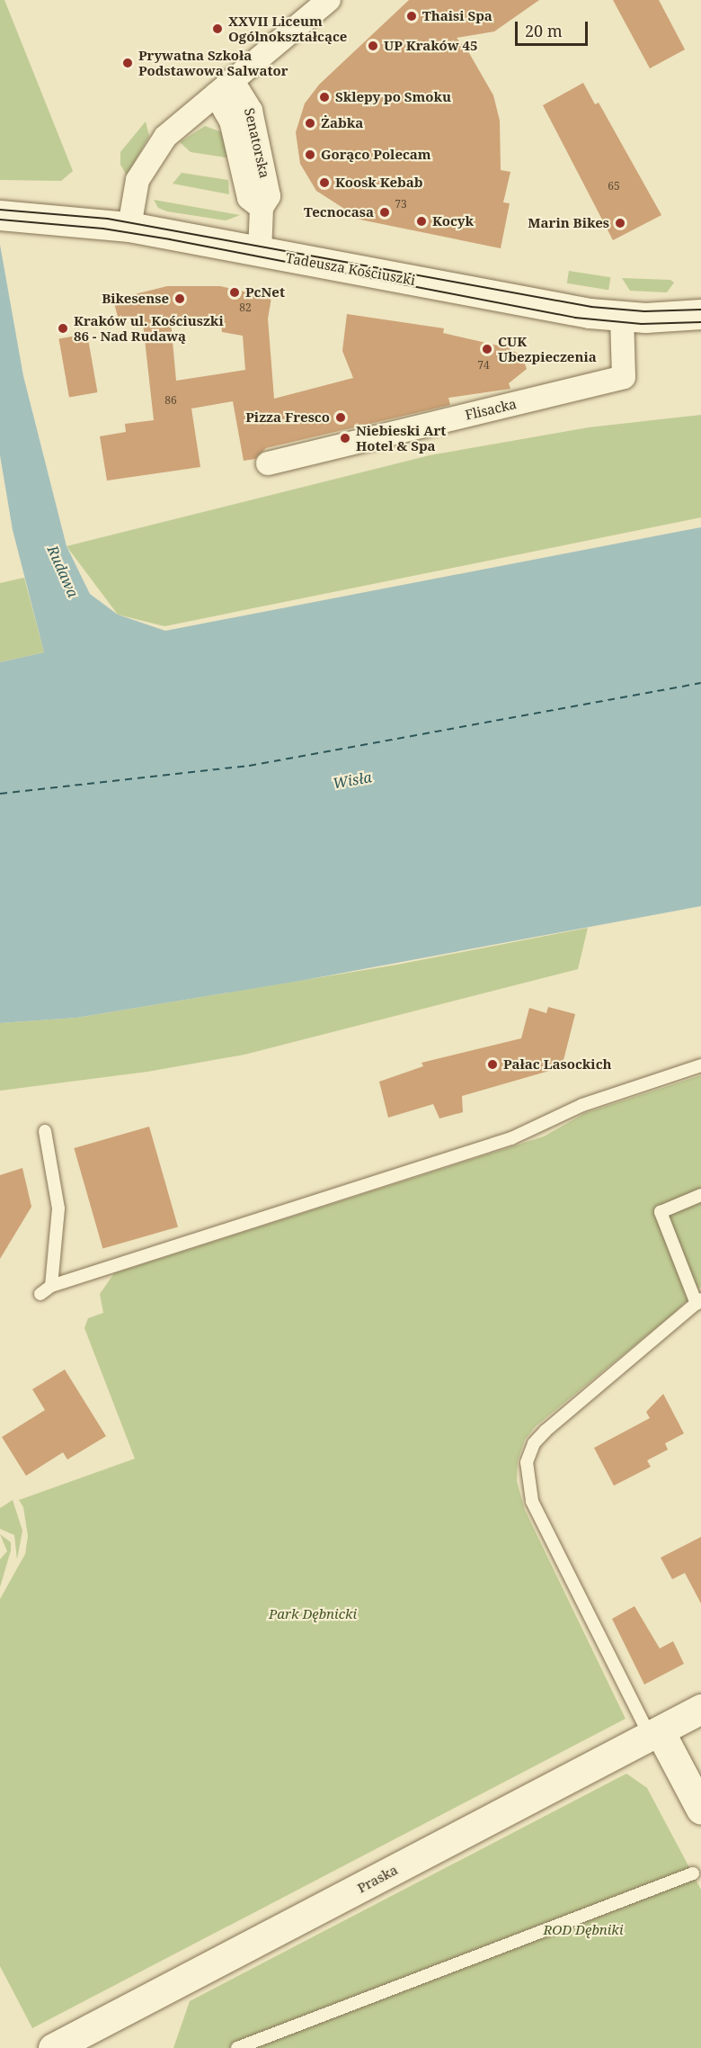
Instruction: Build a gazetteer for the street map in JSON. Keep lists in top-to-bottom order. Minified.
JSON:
{"streets":{"street":["Senatorska","Tadeusza Kościuszki","Flisacka","Praska"]},"crossings":[["Senatorska","Tadeusza Kościuszki"],["Tadeusza Kościuszki","Flisacka"]],"water":["Rudawa","Wisła"],"parks":["Park Dębnicki","ROD Dębniki"],"places":["Thaisi Spa","XXVII Liceum Ogólnokształcące","UP Kraków 45","Prywatna Szkoła Podstawowa Salwator","Sklepy po Smoku","Żabka","Gorąco Polecam","Koosk Kebab","Tecnocasa","Kocyk","Marin Bikes","PcNet","Bikesense","Kraków ul. Kościuszki 86 - Nad Rudawą","CUK Ubezpieczenia","Pizza Fresco","Niebieski Art Hotel & Spa","Pałac Lasockich"],"house_numbers":["65","73","82","74","86"],"scale_bar":"20 m"}
